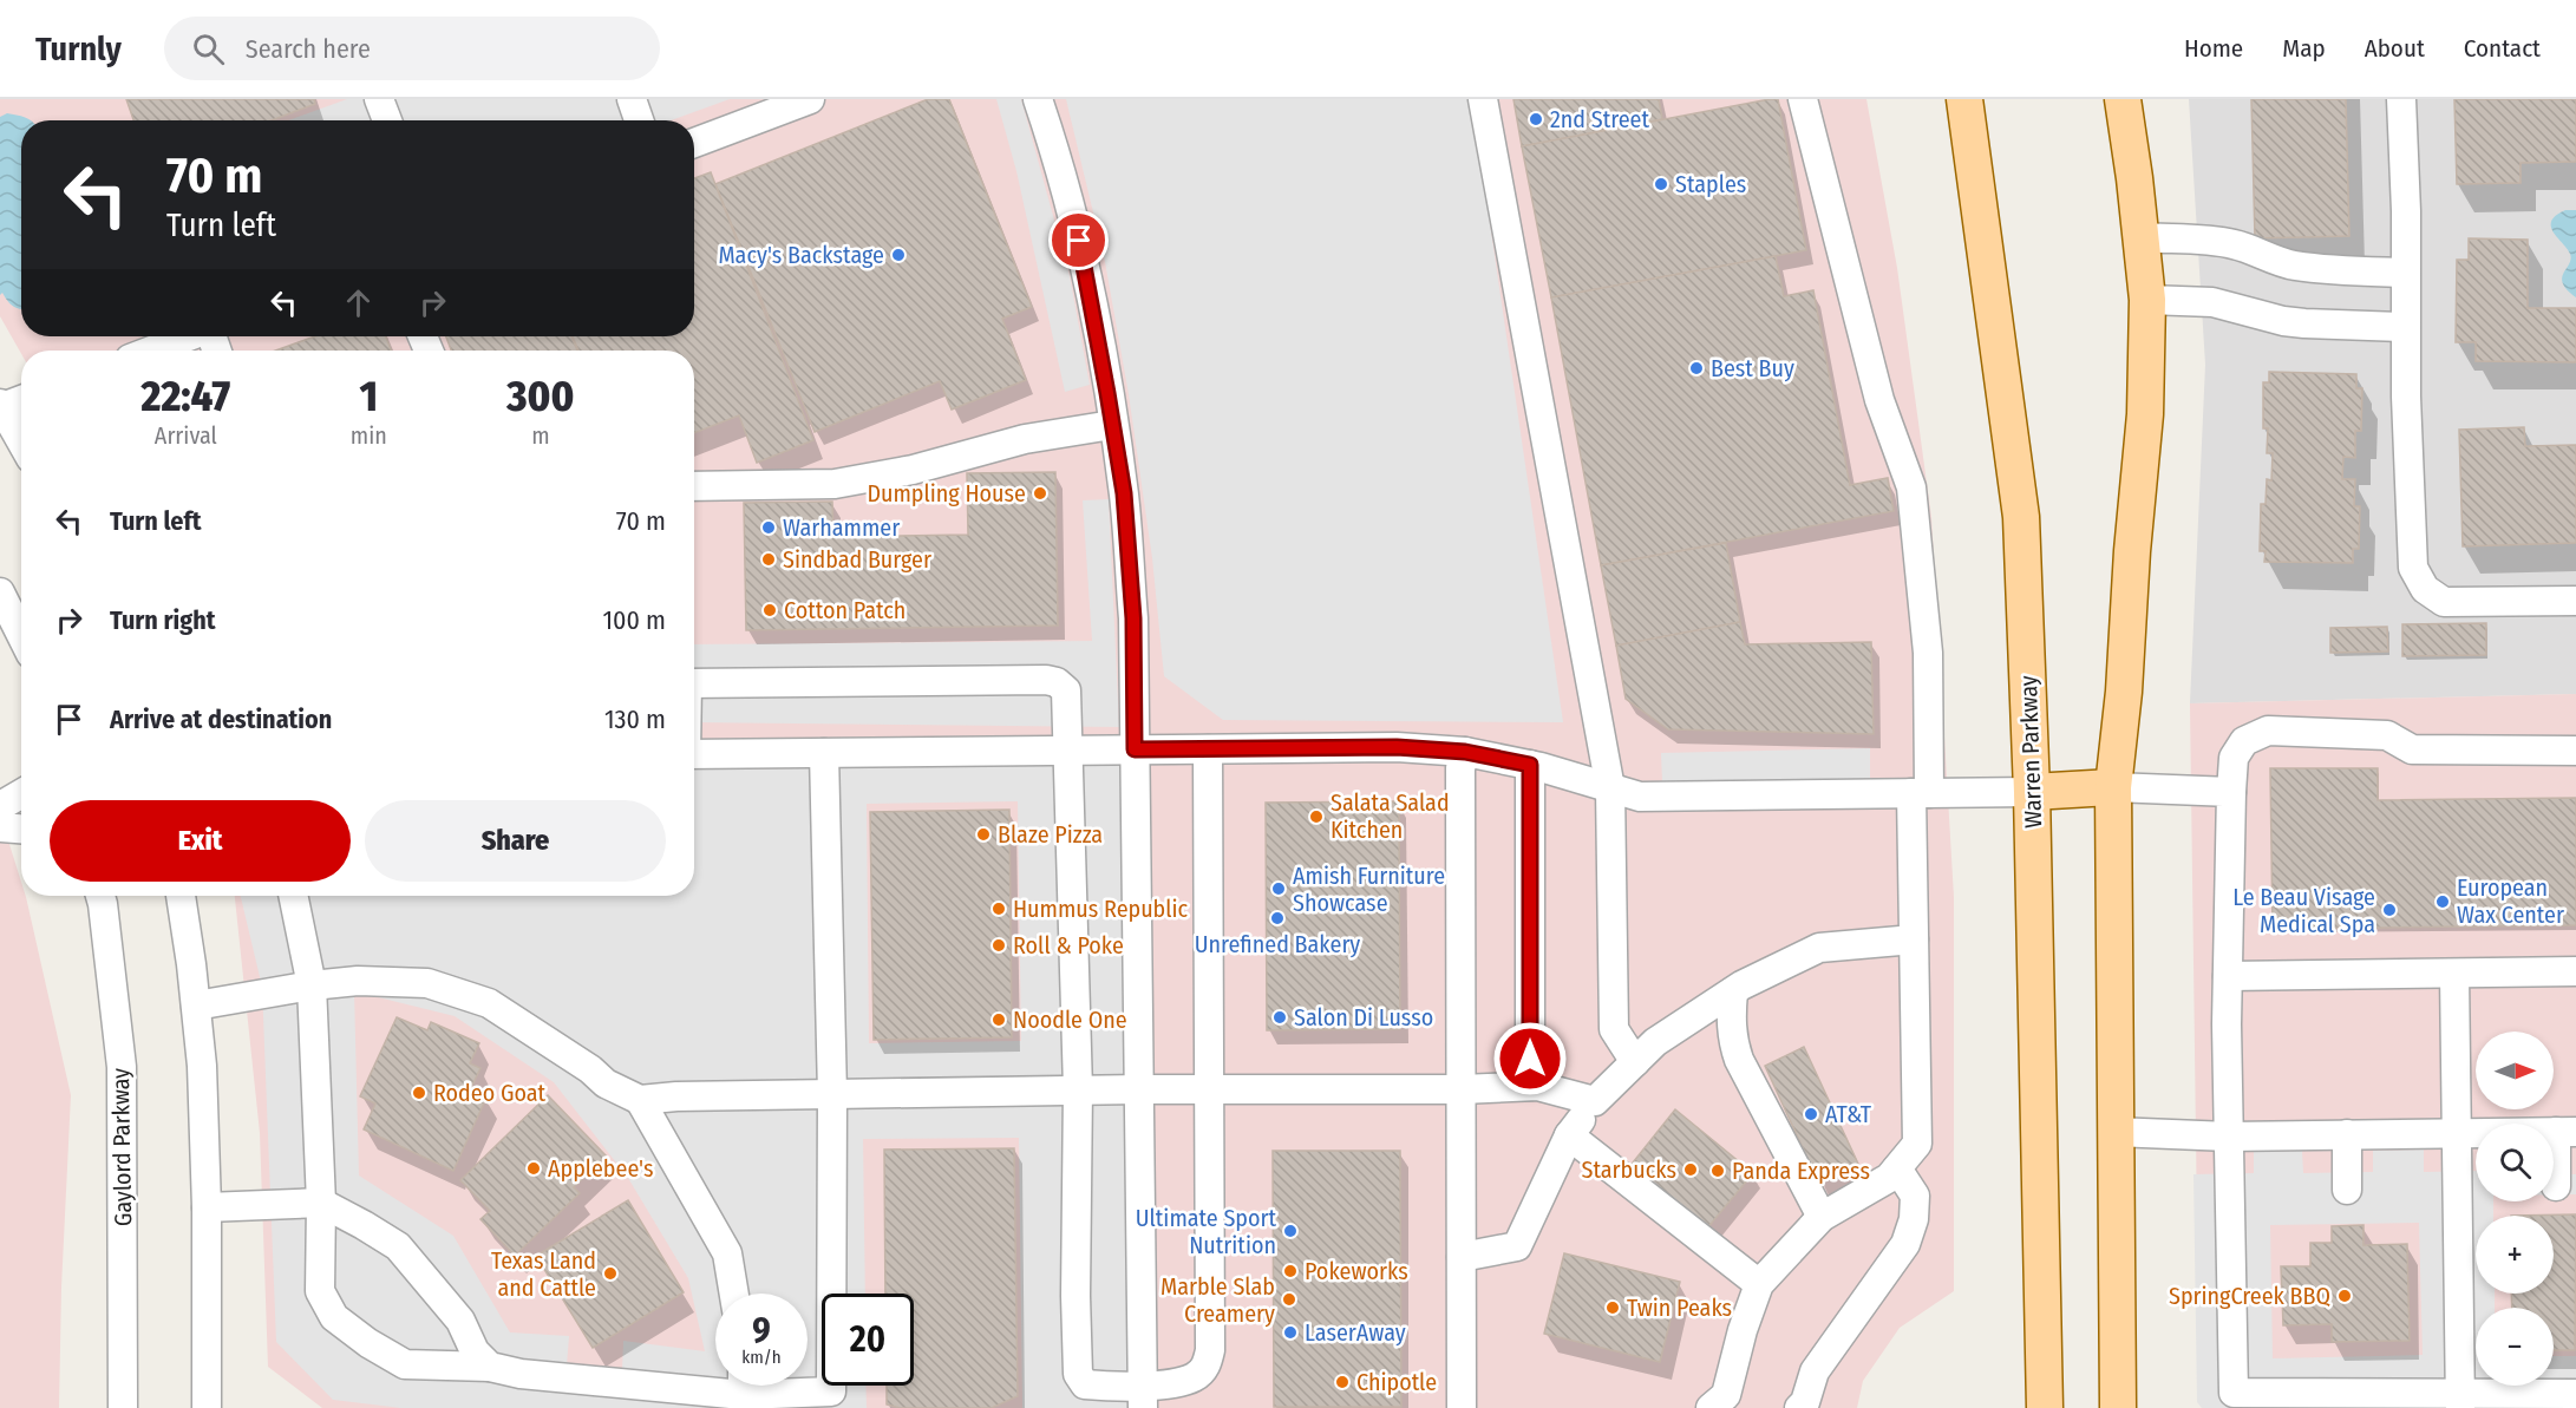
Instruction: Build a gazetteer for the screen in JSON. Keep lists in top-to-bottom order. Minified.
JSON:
{"streets":{"main road":["Warren Parkway"],"street":["Gaylord Parkway"]},"places":["2nd Street","Staples","Macy's Backstage","Best Buy","Dumpling House","Warhammer","Sindbad Burger","Cotton Patch","Salata Salad Kitchen","Blaze Pizza","Amish Furniture Showcase","European Wax Center","Hummus Republic","Le Beau Visage Medical Spa","Unrefined Bakery","Roll & Poke","Salon Di Lusso","Noodle One","Rodeo Goat","AT&T","Applebee's","Starbucks","Panda Express","Ultimate Sport Nutrition","Pokeworks","Texas Land and Cattle","SpringCreek BBQ","Marble Slab Creamery","Twin Peaks","LaserAway","Chipotle"],"north":"right","page":{"header":"Turnly","search":"Search here","nav":["Home","Map","About","Contact"],"turn":["70 m","Turn left"],"eta":["22:47","Arrival","1","min","300","m"],"list":[{"name":"Turn left","value":"70 m"},{"name":"Turn right","value":"100 m"},{"name":"Arrive at destination","value":"130 m"}],"buttons":["Exit","Share"],"map_buttons":["+","−"],"speed":"9 km/h","limit":"20"}}
